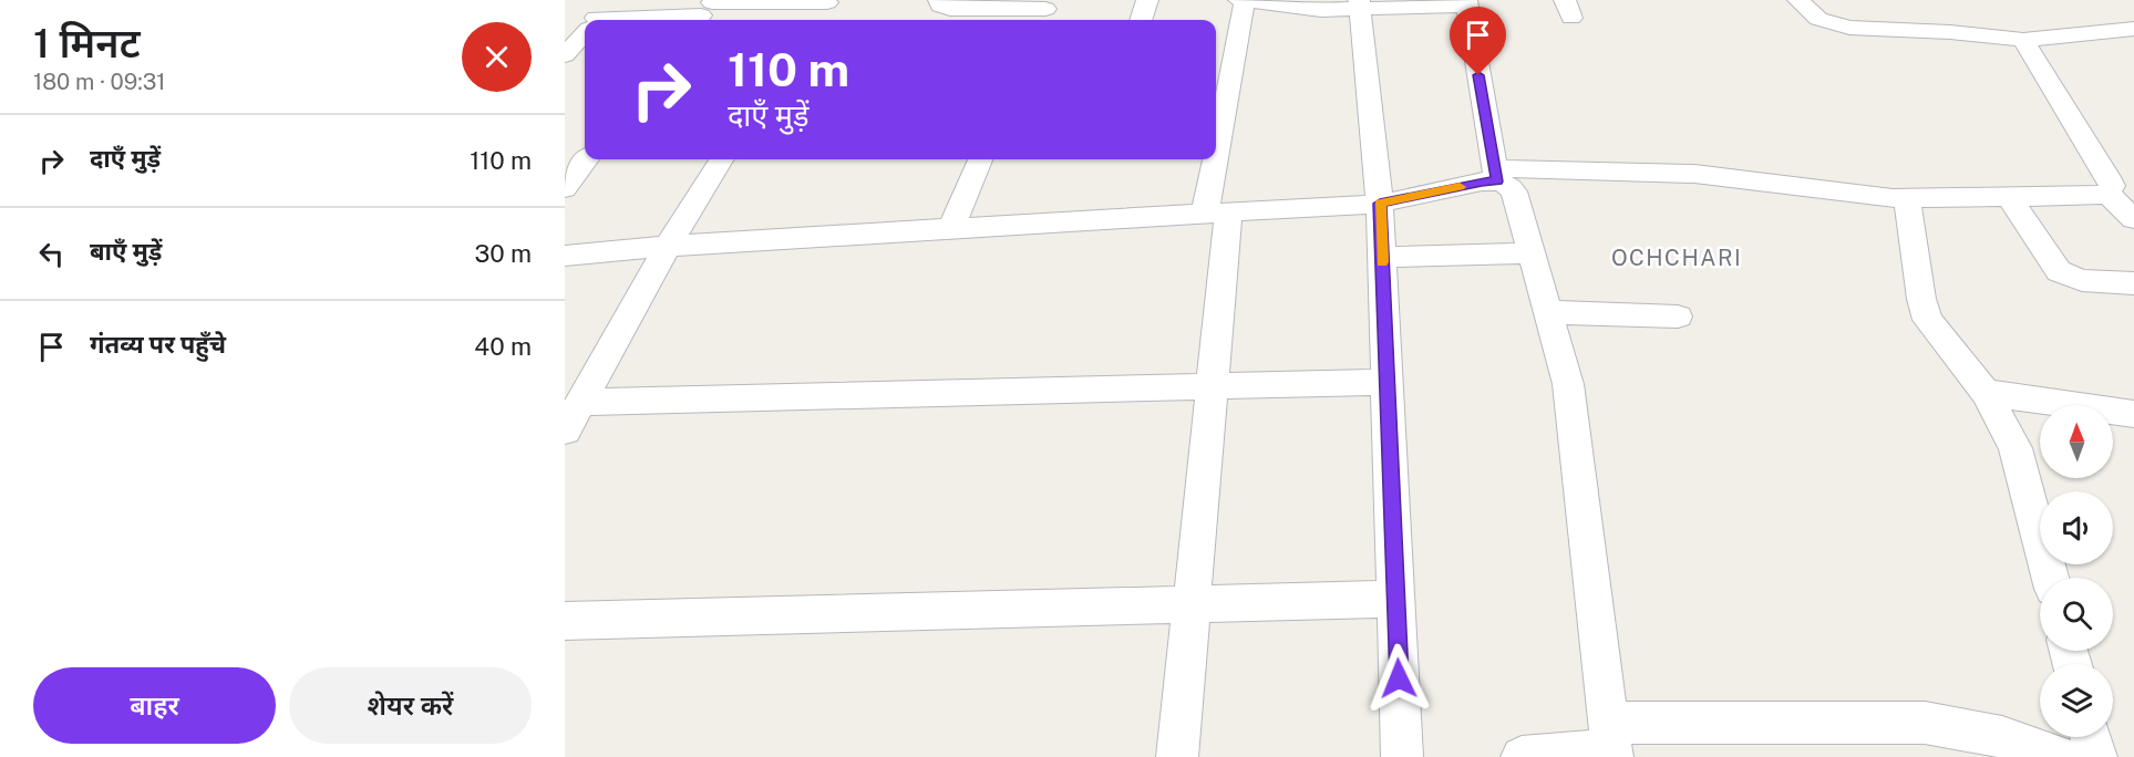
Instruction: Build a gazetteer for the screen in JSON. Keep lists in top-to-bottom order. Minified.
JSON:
{"districts":["OCHCHARI"],"north":"top","page":{"heading":["1 मिनट","180 m · 09:31"],"turn":["110 m","दाएँ मुड़ें"],"list":[{"name":"दाएँ मुड़ें","value":"110 m"},{"name":"बाएँ मुड़ें","value":"30 m"},{"name":"गंतव्य पर पहुँचे","value":"40 m"}],"buttons":["बाहर","शेयर करें"]}}
